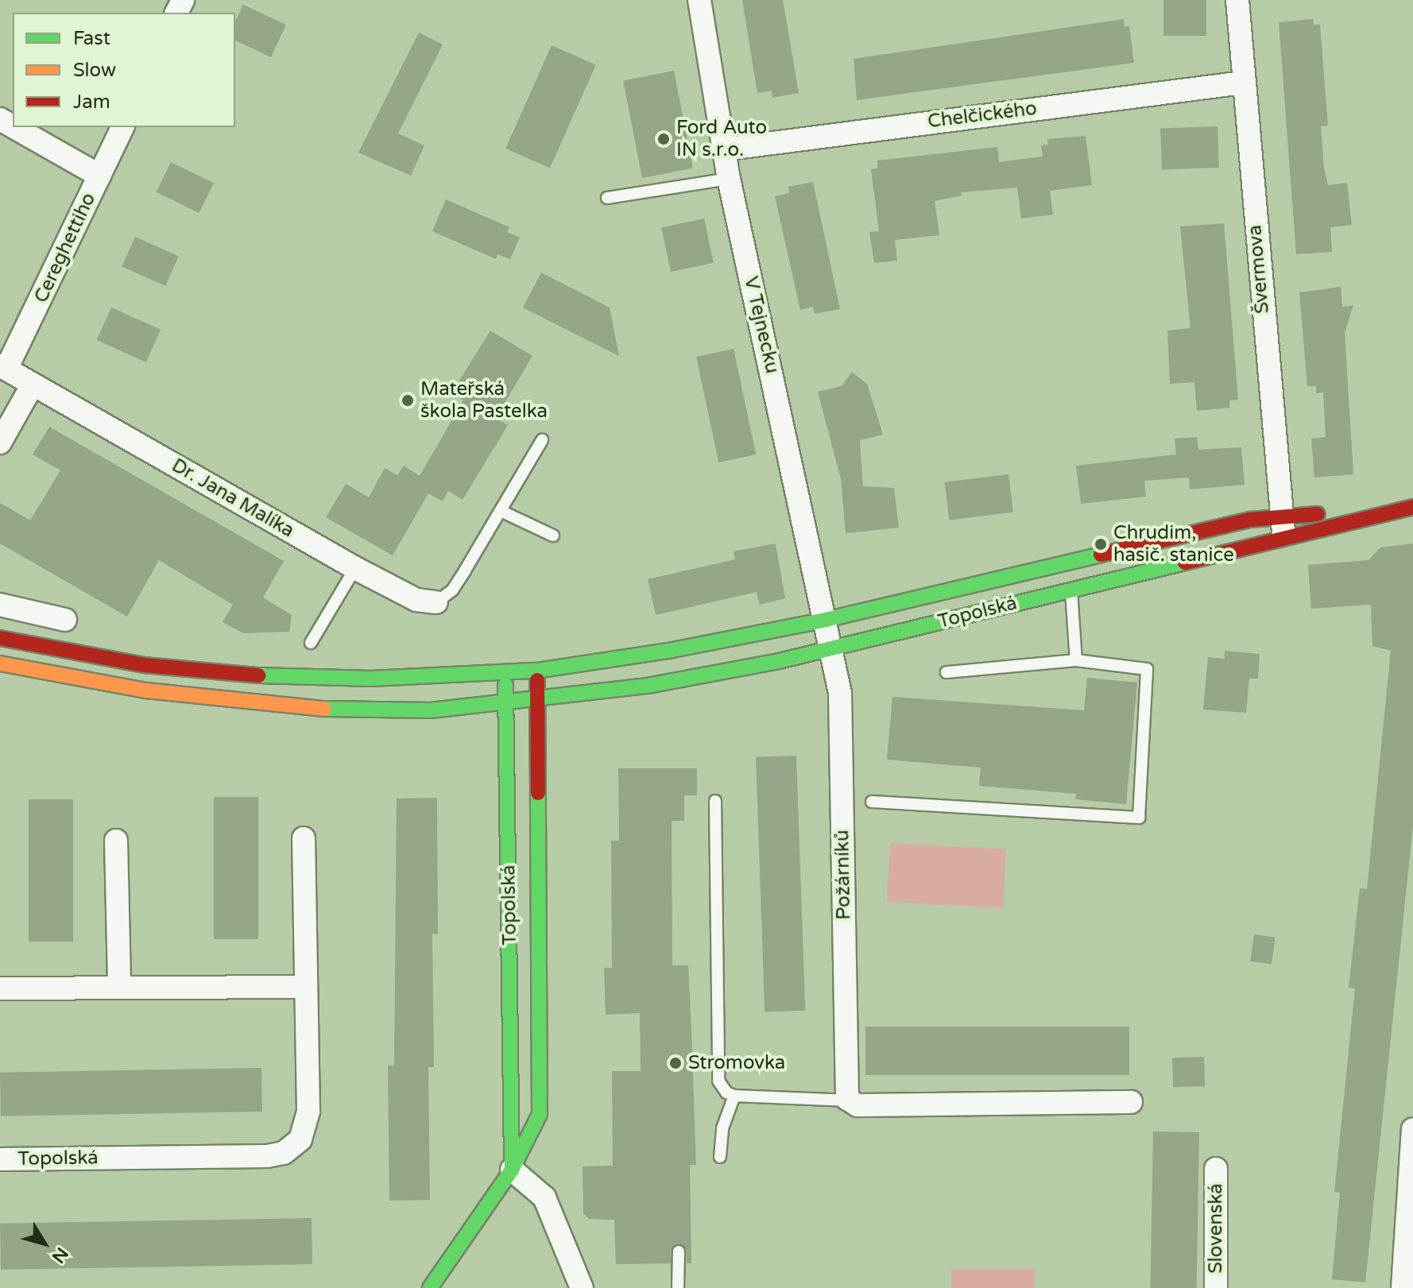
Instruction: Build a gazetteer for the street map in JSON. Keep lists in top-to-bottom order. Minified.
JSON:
{"streets":{"main road":["Topolská"],"street":["Chelčického","Cereghettiho","Švermova","V Tejnecku","Dr. Jana Malíka","Požárníků","Slovenská"]},"crossings":[["Chelčického","Švermova"],["Chelčického","V Tejnecku"],["Cereghettiho","Dr. Jana Malíka"],["Švermova","Topolská"],["V Tejnecku","Topolská"],["V Tejnecku","Požárníků"],["Topolská","Požárníků"]],"places":["Ford Auto IN s.r.o.","Mateřská škola Pastelka","Chrudim, hasič. stanice","Stromovka"],"legend":["Fast","Slow","Jam"],"north":"bottom right"}
